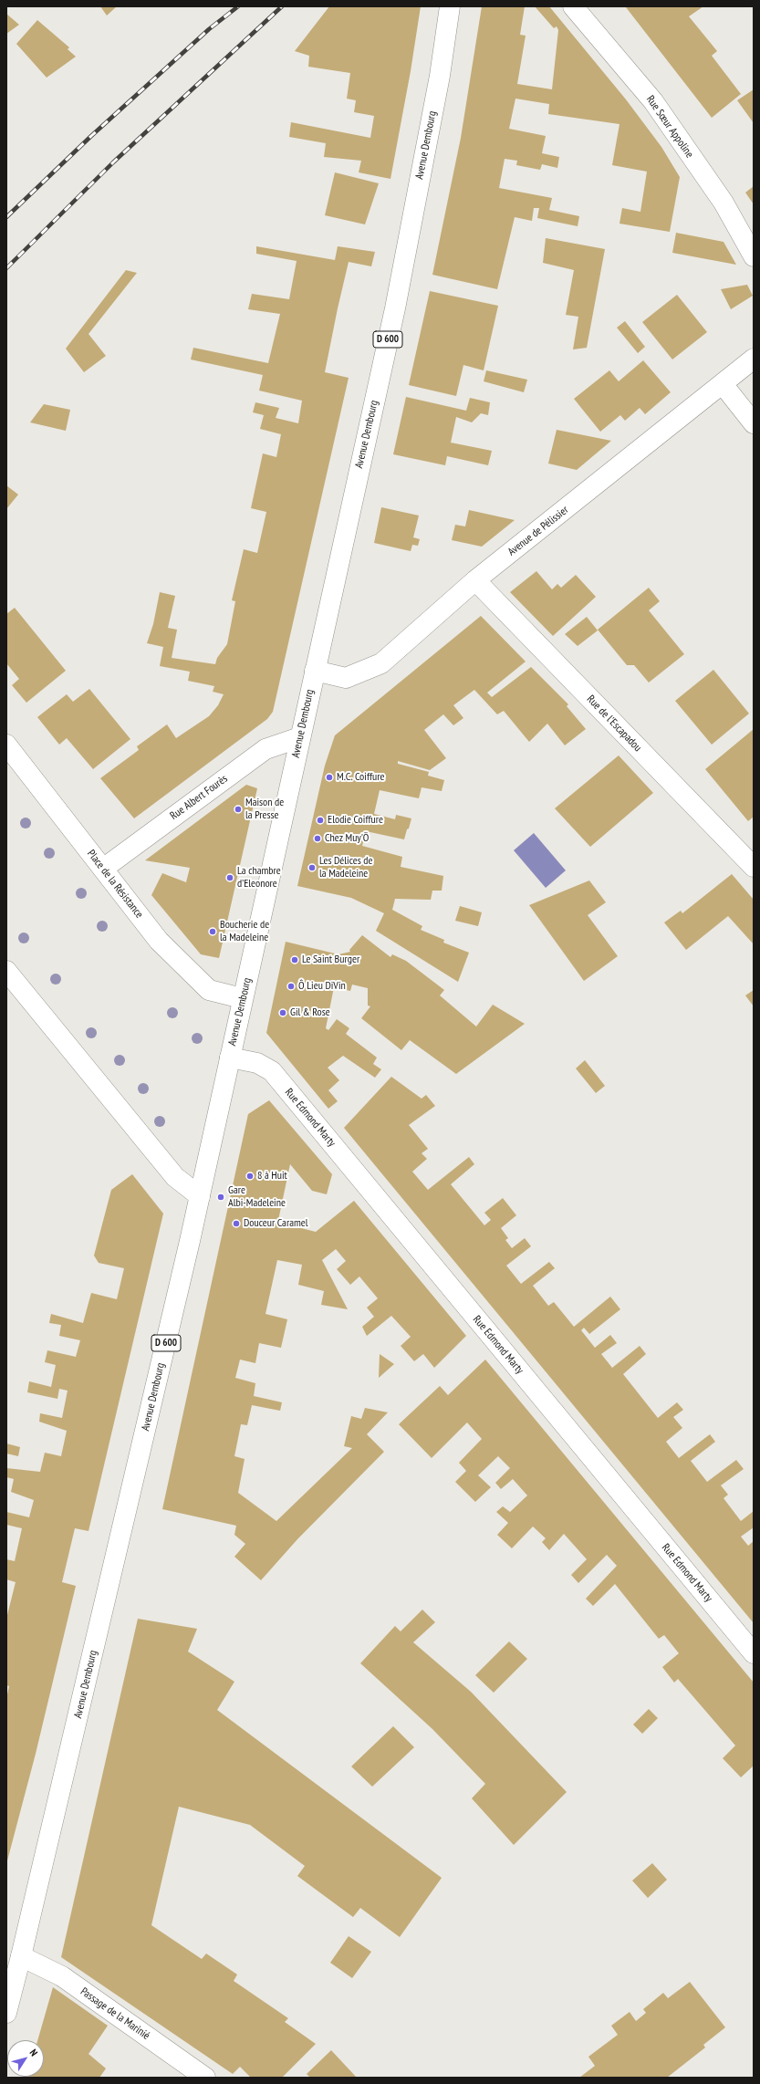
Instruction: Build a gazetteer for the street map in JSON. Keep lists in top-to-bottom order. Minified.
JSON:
{"streets":{"street":["Rue Sœur Appoline","Avenue Dembourg","D 600","Avenue de Pélissier","Rue de l'Escapadou","Rue Albert Fourès","Place de la Résistance","Rue Edmond Marty","Passage de la Marinié"]},"crossings":[["Avenue Dembourg","Avenue de Pélissier"],["Avenue Dembourg","Rue Albert Fourès"],["Avenue Dembourg","Place de la Résistance"],["Avenue Dembourg","Rue Edmond Marty"],["Avenue Dembourg","Passage de la Marinié"],["Avenue de Pélissier","Rue de l'Escapadou"],["Rue Albert Fourès","Place de la Résistance"]],"places":["M.C. Coiffure","Maison de la Presse","Elodie Coiffure","Chez Muy'Ö","Les Délices de la Madeleine","La chambre d’Eleonore","Boucherie de la Madeleine","Le Saint Burger","Ô Lieu DiVin","Gil & Rose","8 à Huit","Gare Albi-Madeleine","Douceur Caramel"],"north":"top right"}
